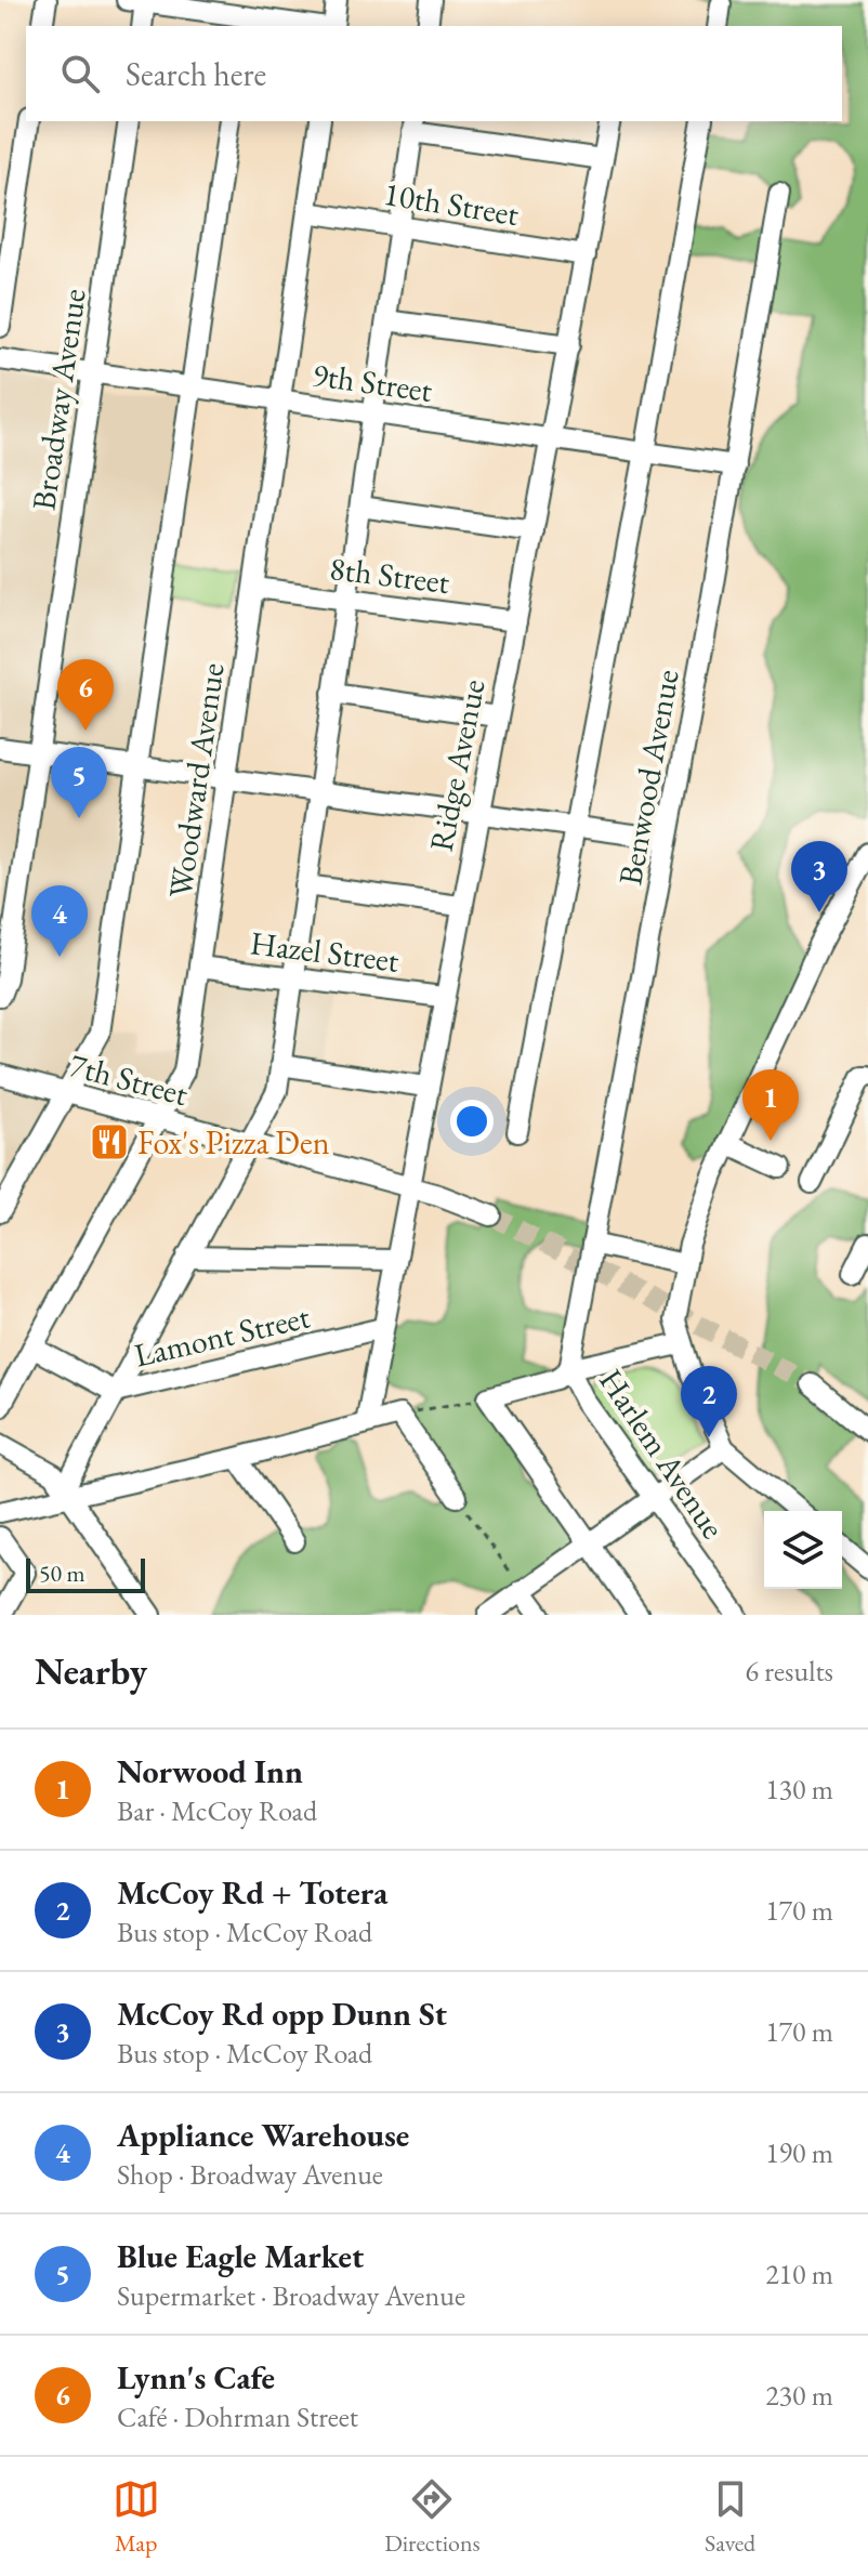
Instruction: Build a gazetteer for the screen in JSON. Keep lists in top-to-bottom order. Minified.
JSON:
{"streets":{"street":["10th Street","9th Street","Broadway Avenue","8th Street","Ridge Avenue","Benwood Avenue","Woodward Avenue","Hazel Street","7th Street","Lamont Street","Harlem Avenue"]},"crossings":[["10th Street","Ridge Avenue"],["10th Street","Woodward Avenue"],["9th Street","Broadway Avenue"],["9th Street","Ridge Avenue"],["9th Street","Benwood Avenue"],["9th Street","Woodward Avenue"],["8th Street","Ridge Avenue"],["8th Street","Woodward Avenue"],["Ridge Avenue","Hazel Street"],["Ridge Avenue","7th Street"],["Ridge Avenue","Lamont Street"],["Benwood Avenue","Harlem Avenue"],["Woodward Avenue","Hazel Street"],["Woodward Avenue","7th Street"],["Woodward Avenue","Lamont Street"]],"places":{"restaurant":["Fox's Pizza Den"]},"scale_bar":"50 m","page":{"search":"Search here","pins":["6","5","3","4","1","2"],"scale":"50 m","heading":["Nearby","6 results"],"list":[{"mark":"1","name":"Norwood Inn","note":"Bar · McCoy Road","value":"130 m"},{"mark":"2","name":"McCoy Rd + Totera","note":"Bus stop · McCoy Road","value":"170 m"},{"mark":"3","name":"McCoy Rd opp Dunn St","note":"Bus stop · McCoy Road","value":"170 m"},{"mark":"4","name":"Appliance Warehouse","note":"Shop · Broadway Avenue","value":"190 m"},{"mark":"5","name":"Blue Eagle Market","note":"Supermarket · Broadway Avenue","value":"210 m"},{"mark":"6","name":"Lynn's Cafe","note":"Café · Dohrman Street","value":"230 m"}],"nav":["Map","Directions","Saved"]}}
